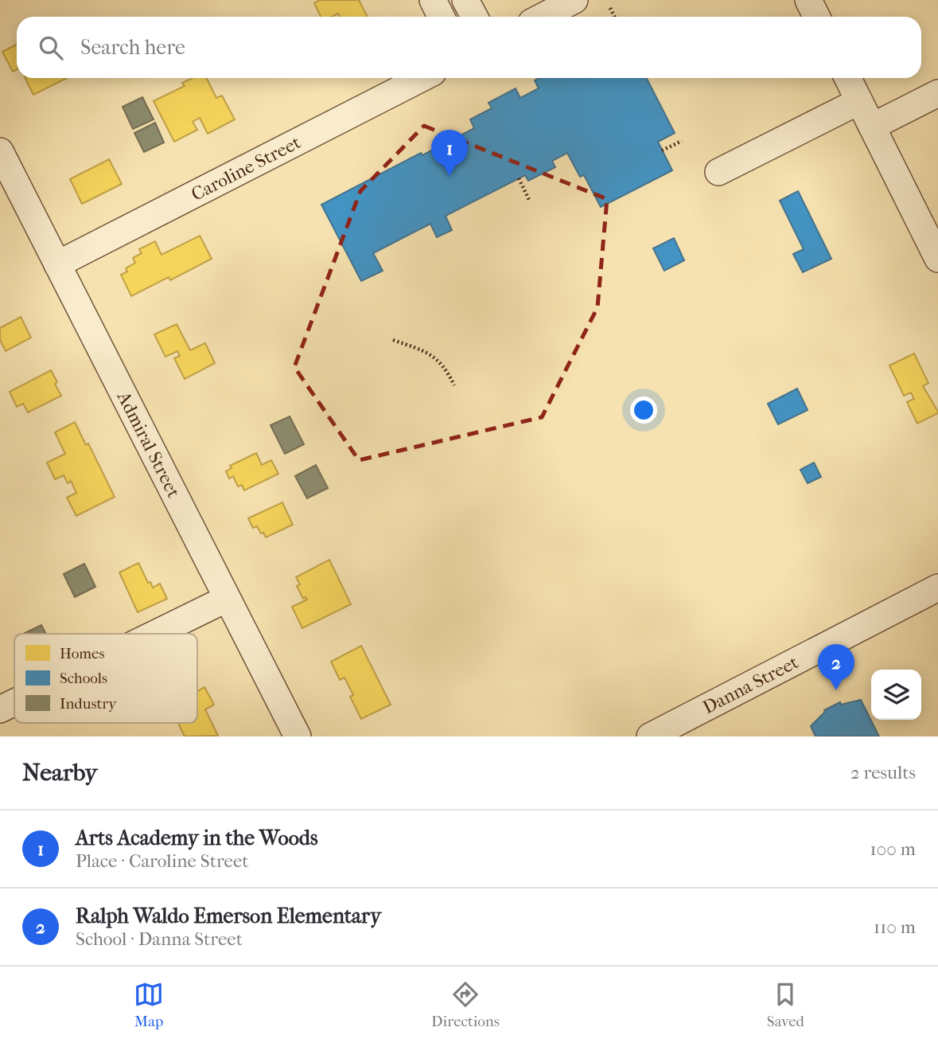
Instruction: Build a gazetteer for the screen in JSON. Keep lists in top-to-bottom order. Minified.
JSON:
{"streets":{"street":["Caroline Street","Admiral Street","Danna Street"]},"crossings":[["Caroline Street","Admiral Street"]],"legend":["Homes","Schools","Industry"],"page":{"search":"Search here","pins":["1","2"],"heading":["Nearby","2 results"],"list":[{"mark":"1","name":"Arts Academy in the Woods","note":"Place · Caroline Street","value":"100 m"},{"mark":"2","name":"Ralph Waldo Emerson Elementary","note":"School · Danna Street","value":"110 m"}],"nav":["Map","Directions","Saved"]}}
